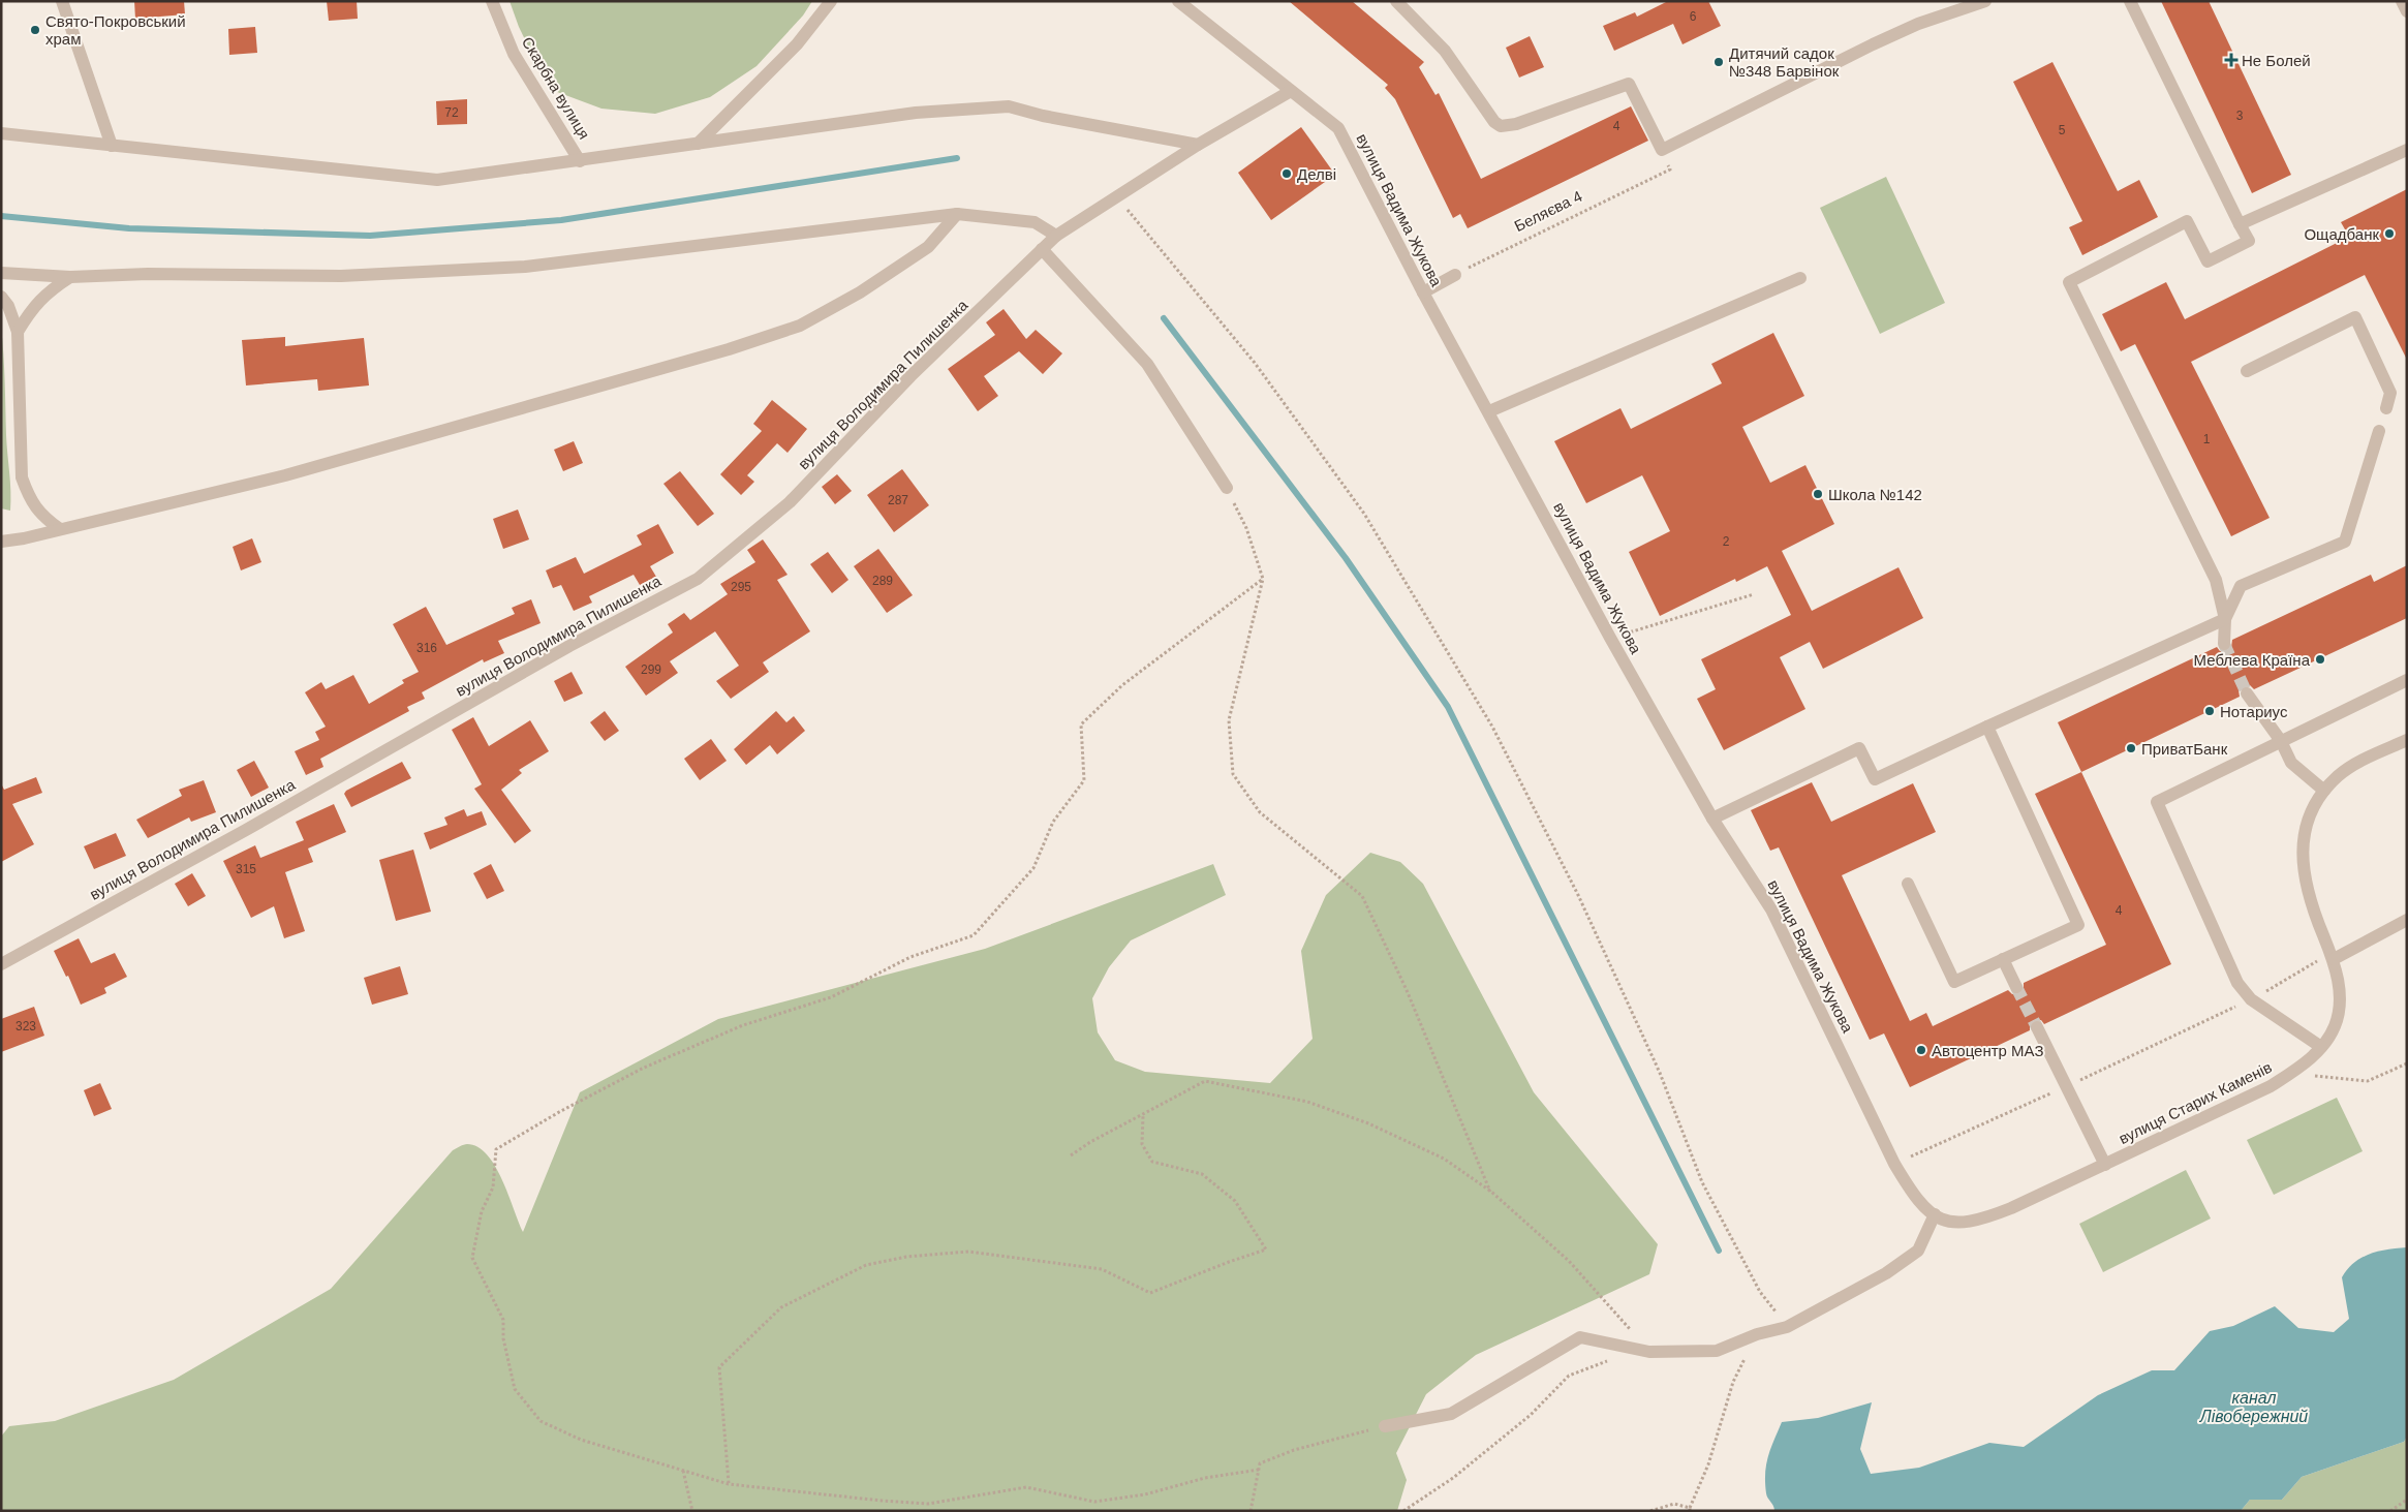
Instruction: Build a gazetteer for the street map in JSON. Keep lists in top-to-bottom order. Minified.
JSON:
{"streets":{"street":["Скарбна вулиця","вулиця Вадима Жукова","вулиця Володимира Пилишенка","вулиця Старих Каменів"],"path":["Беляєва 4"]},"crossings":[["вулиця Вадима Жукова","вулиця Володимира Пилишенка"],["вулиця Вадима Жукова","вулиця Старих Каменів"]],"water":["канал Лівобережний"],"places":{"other":["Свято-Покровський храм","Дитячий садок №348 Барвінок","Делві","Ощадбанк","Школа №142","Меблева Країна","Нотариус","ПриватБанк","Автоцентр МАЗ"],"health":["Не Болей"]},"house_numbers":["6","72","3","4","5","1","287","2","289","295","316","299","315","4","323"]}
